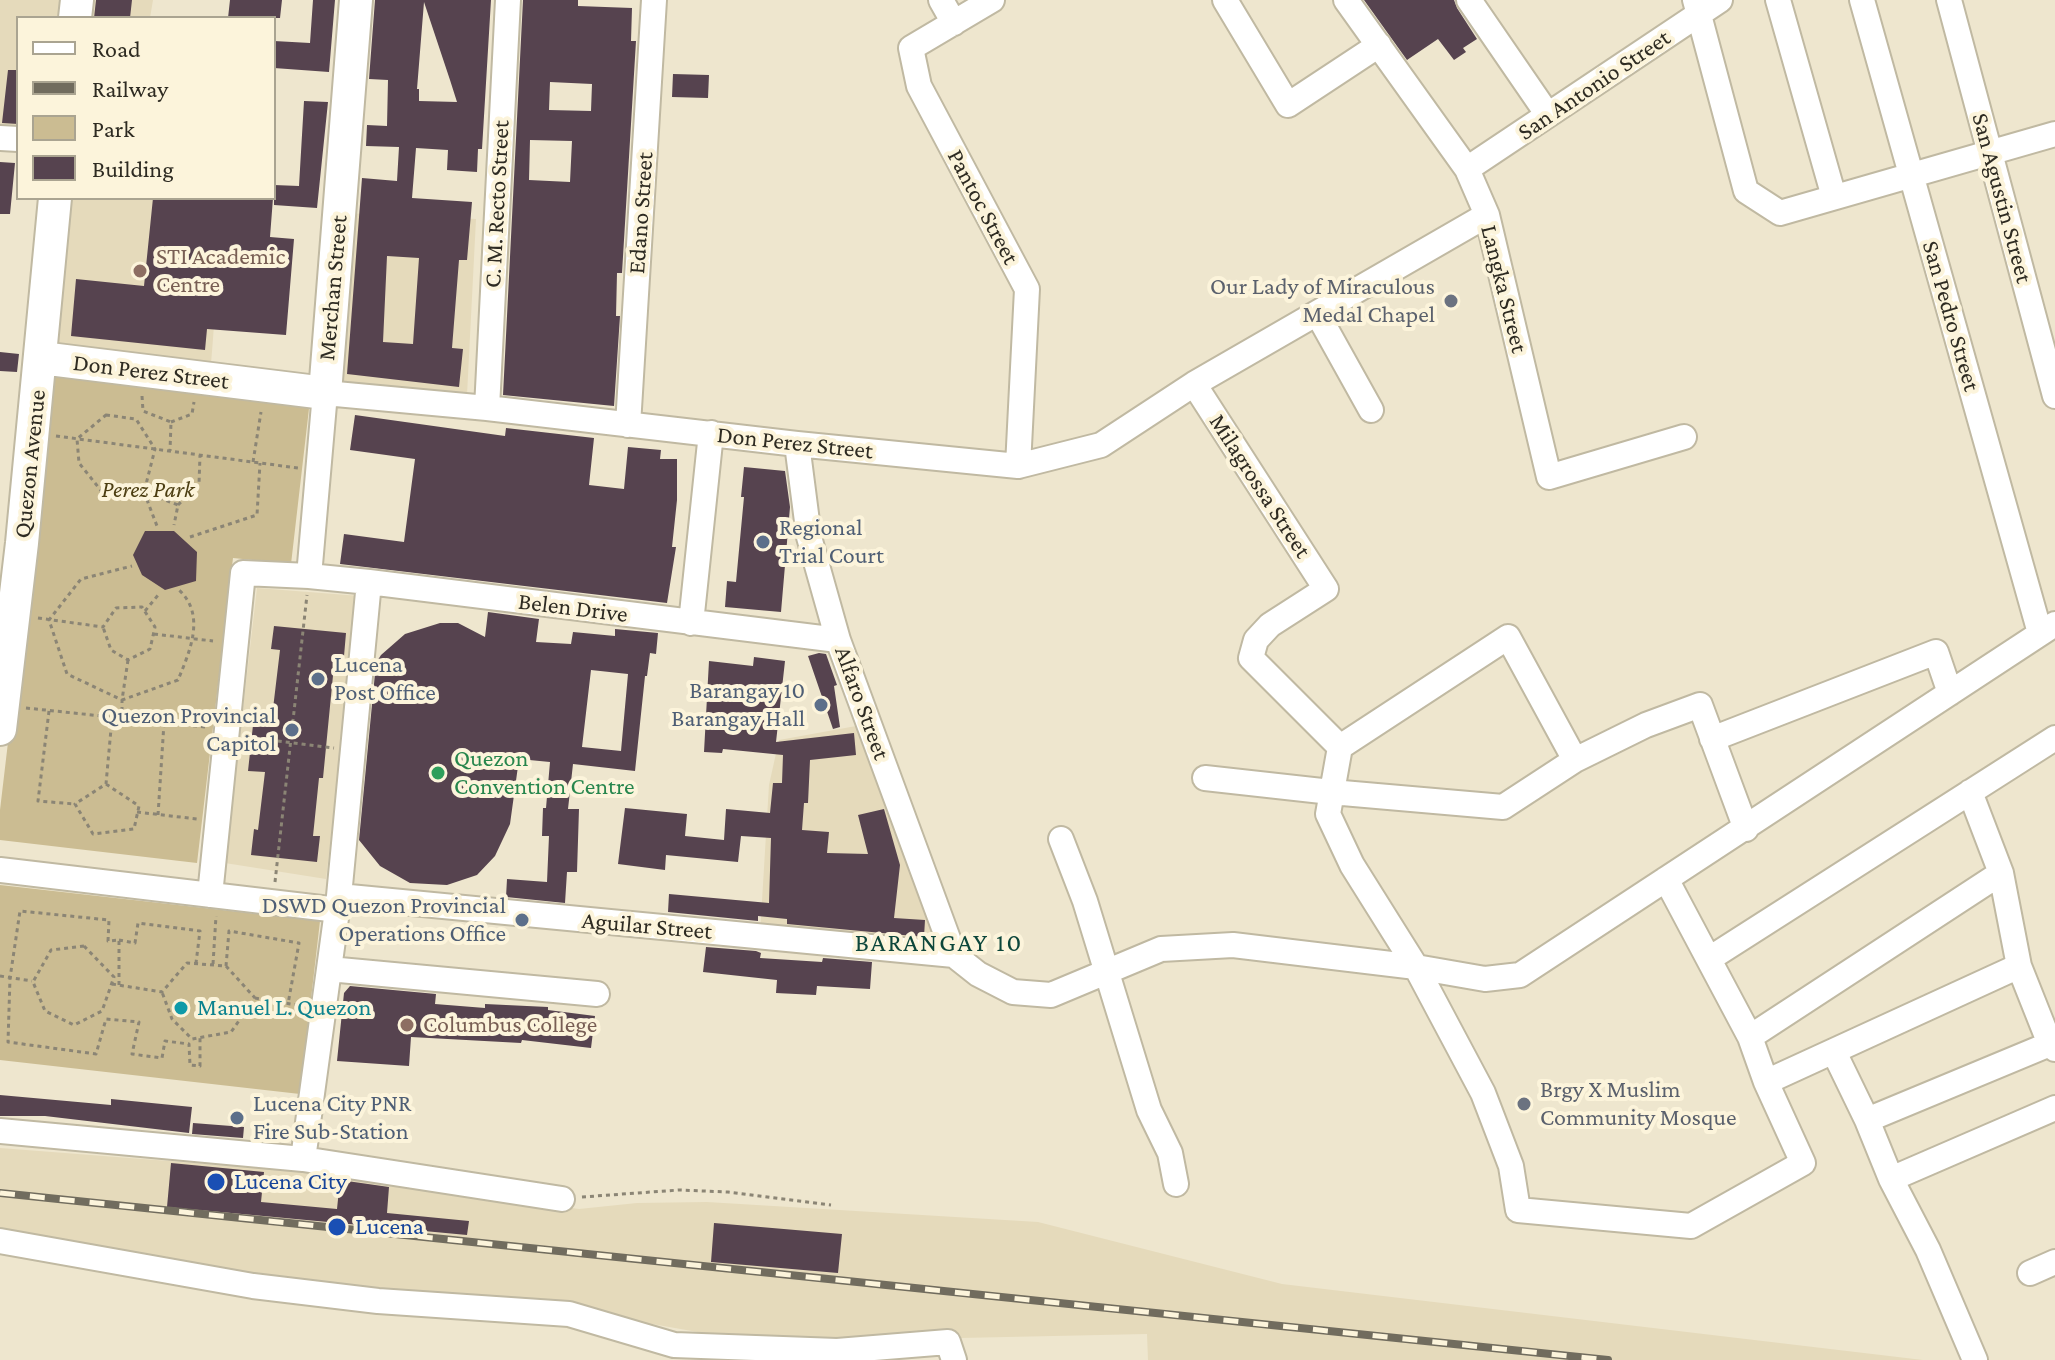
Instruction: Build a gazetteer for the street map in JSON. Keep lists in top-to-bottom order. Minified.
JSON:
{"streets":{"main road":["Merchan Street","Don Perez Street","Quezon Avenue"],"street":["San Antonio Street","San Agustin Street","C. M. Recto Street","Pantoc Street","Edano Street","Langka Street","San Pedro Street","Milagrossa Street","Belen Drive","Alfaro Street","Aguilar Street"]},"crossings":[["San Antonio Street","Langka Street"],["C. M. Recto Street","Don Perez Street"],["Pantoc Street","Don Perez Street"],["Edano Street","Don Perez Street"],["Merchan Street","Don Perez Street"],["Merchan Street","Belen Drive"],["Langka Street","Don Perez Street"],["Don Perez Street","Quezon Avenue"],["Don Perez Street","Milagrossa Street"],["Don Perez Street","Alfaro Street"],["Belen Drive","Alfaro Street"],["Alfaro Street","Aguilar Street"]],"districts":["BARANGAY 10"],"parks":["Perez Park"],"places":["STI Academic Centre","Our Lady of Miraculous Medal Chapel","Regional Trial Court","Lucena Post Office","Barangay 10 Barangay Hall","Quezon Provincial Capitol","Quezon Convention Centre","DSWD Quezon Provincial Operations Office","Manuel L. Quezon","Columbus College","Brgy X Muslim Community Mosque","Lucena City PNR Fire Sub-Station","Lucena City","Lucena"],"legend":["Road","Railway","Park","Building"]}
